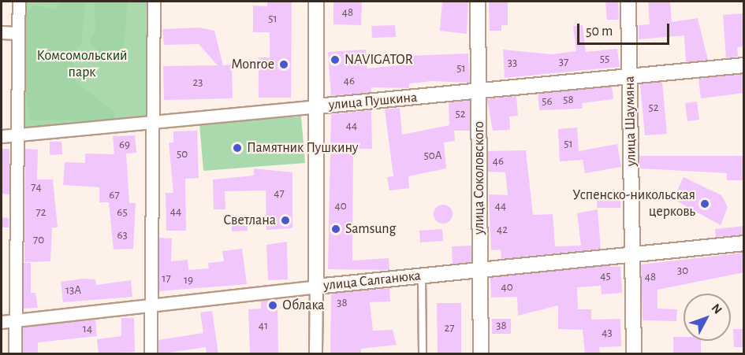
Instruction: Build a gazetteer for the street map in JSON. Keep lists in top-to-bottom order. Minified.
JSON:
{"streets":{"street":["улица Пушкина","улица Шаумяна","улица Соколовского","улица Салганюка"]},"crossings":[["улица Пушкина","улица Шаумяна"],["улица Пушкина","улица Соколовского"],["улица Шаумяна","улица Салганюка"],["улица Соколовского","улица Салганюка"]],"parks":["Комсомольский парк"],"places":["NAVIGATOR","Monroe","Памятник Пушкину","Успенско-никольская церковь","Светлана","Samsung","Облака"],"house_numbers":["48","51","55","37","33","51","46","23","58","56","52","52","44","51","69","50","50А","46","74","47","67","40","44","44","72","65","42","63","70","30","45","48","17","19","40","13А","38","41","38","27","14","43"],"scale_bar":"50 m","north":"top right"}
